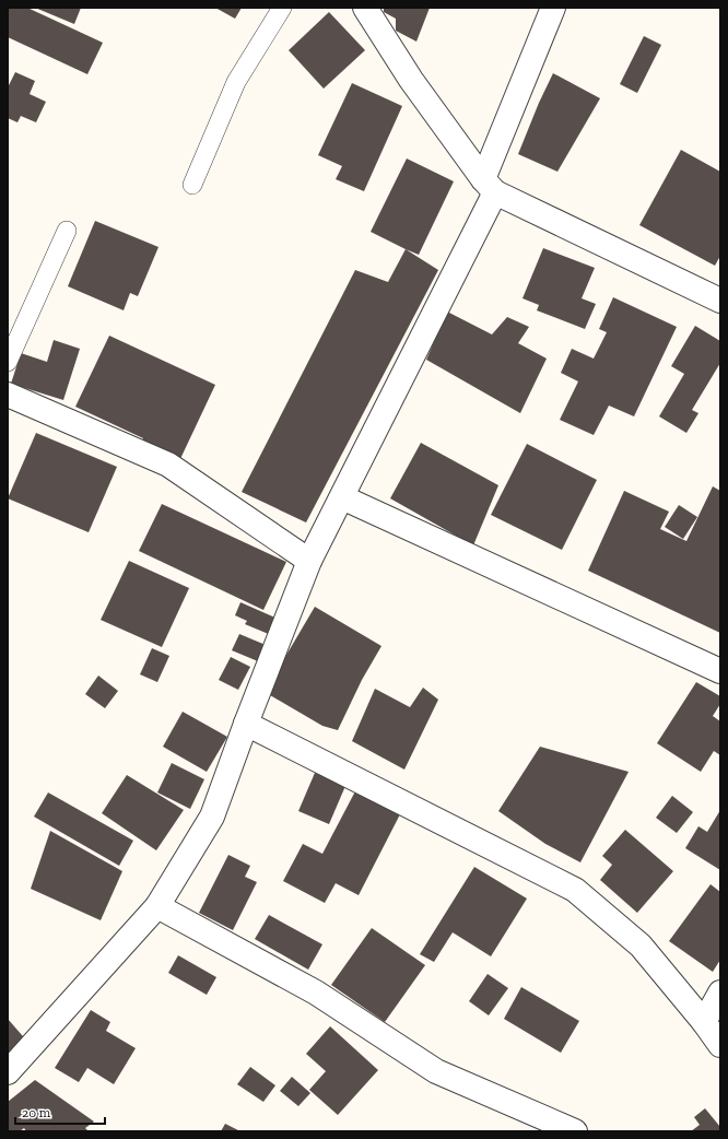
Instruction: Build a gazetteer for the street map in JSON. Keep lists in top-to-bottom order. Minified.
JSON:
{"scale_bar":"20 m"}
